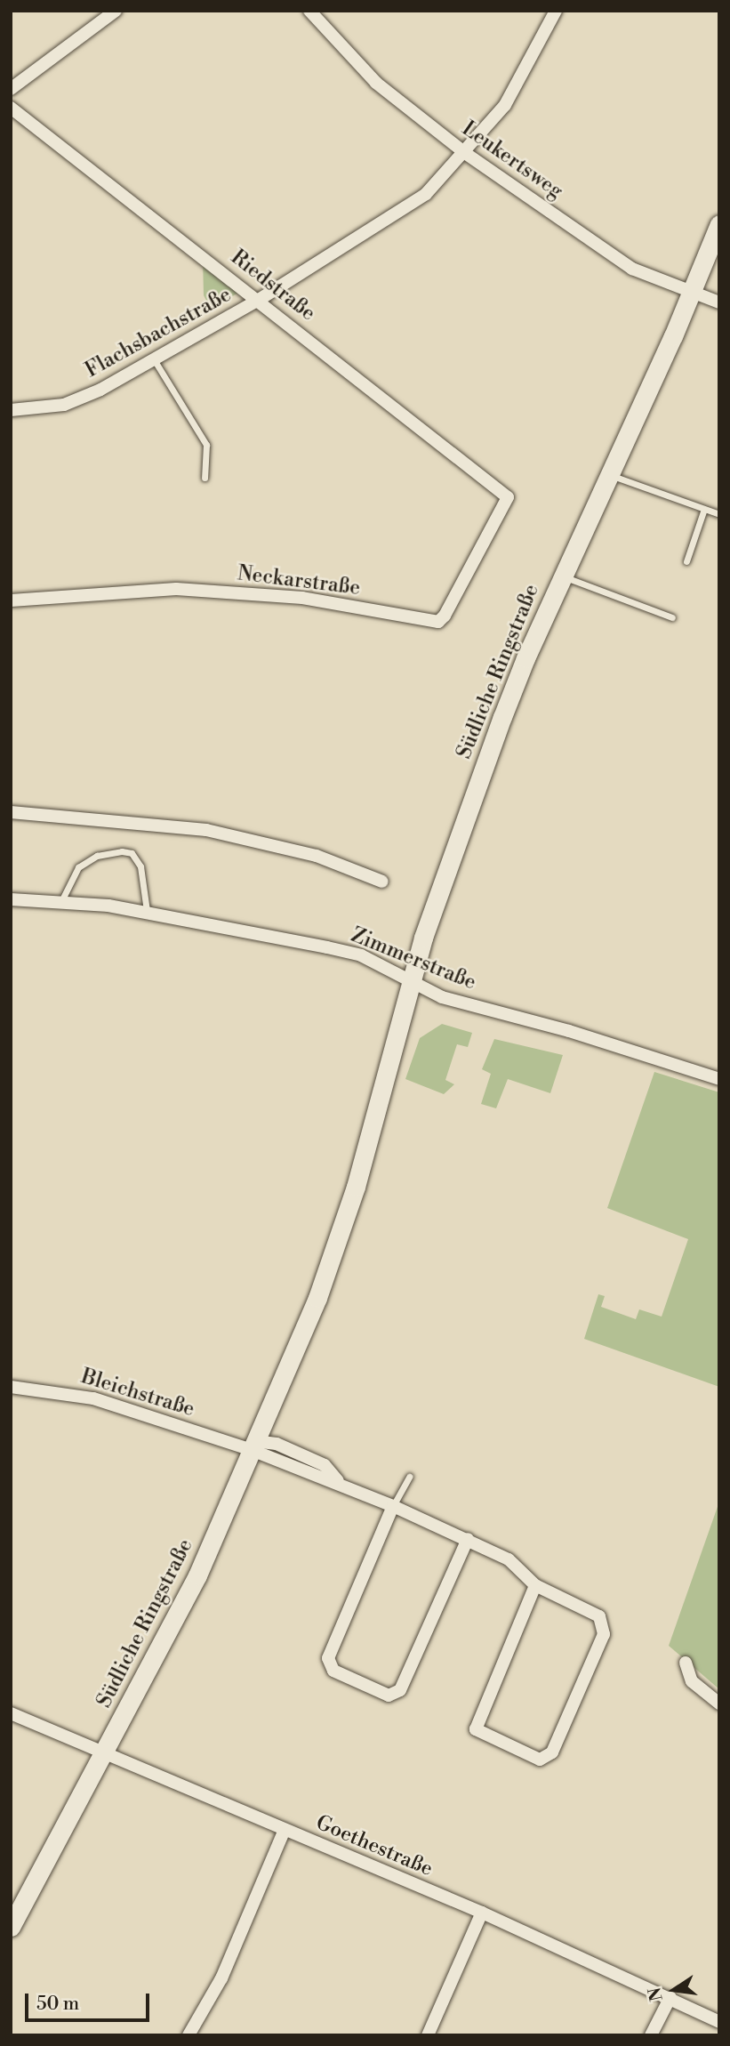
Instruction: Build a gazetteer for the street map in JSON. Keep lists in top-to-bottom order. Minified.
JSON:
{"streets":{"main road":["Südliche Ringstraße"],"street":["Leukertsweg","Riedstraße","Flachsbachstraße","Neckarstraße","Zimmerstraße","Bleichstraße","Goethestraße"]},"crossings":[["Leukertsweg","Flachsbachstraße"],["Leukertsweg","Südliche Ringstraße"],["Riedstraße","Flachsbachstraße"],["Riedstraße","Neckarstraße"],["Südliche Ringstraße","Zimmerstraße"],["Südliche Ringstraße","Bleichstraße"],["Südliche Ringstraße","Goethestraße"]],"scale_bar":"50 m","north":"left"}
